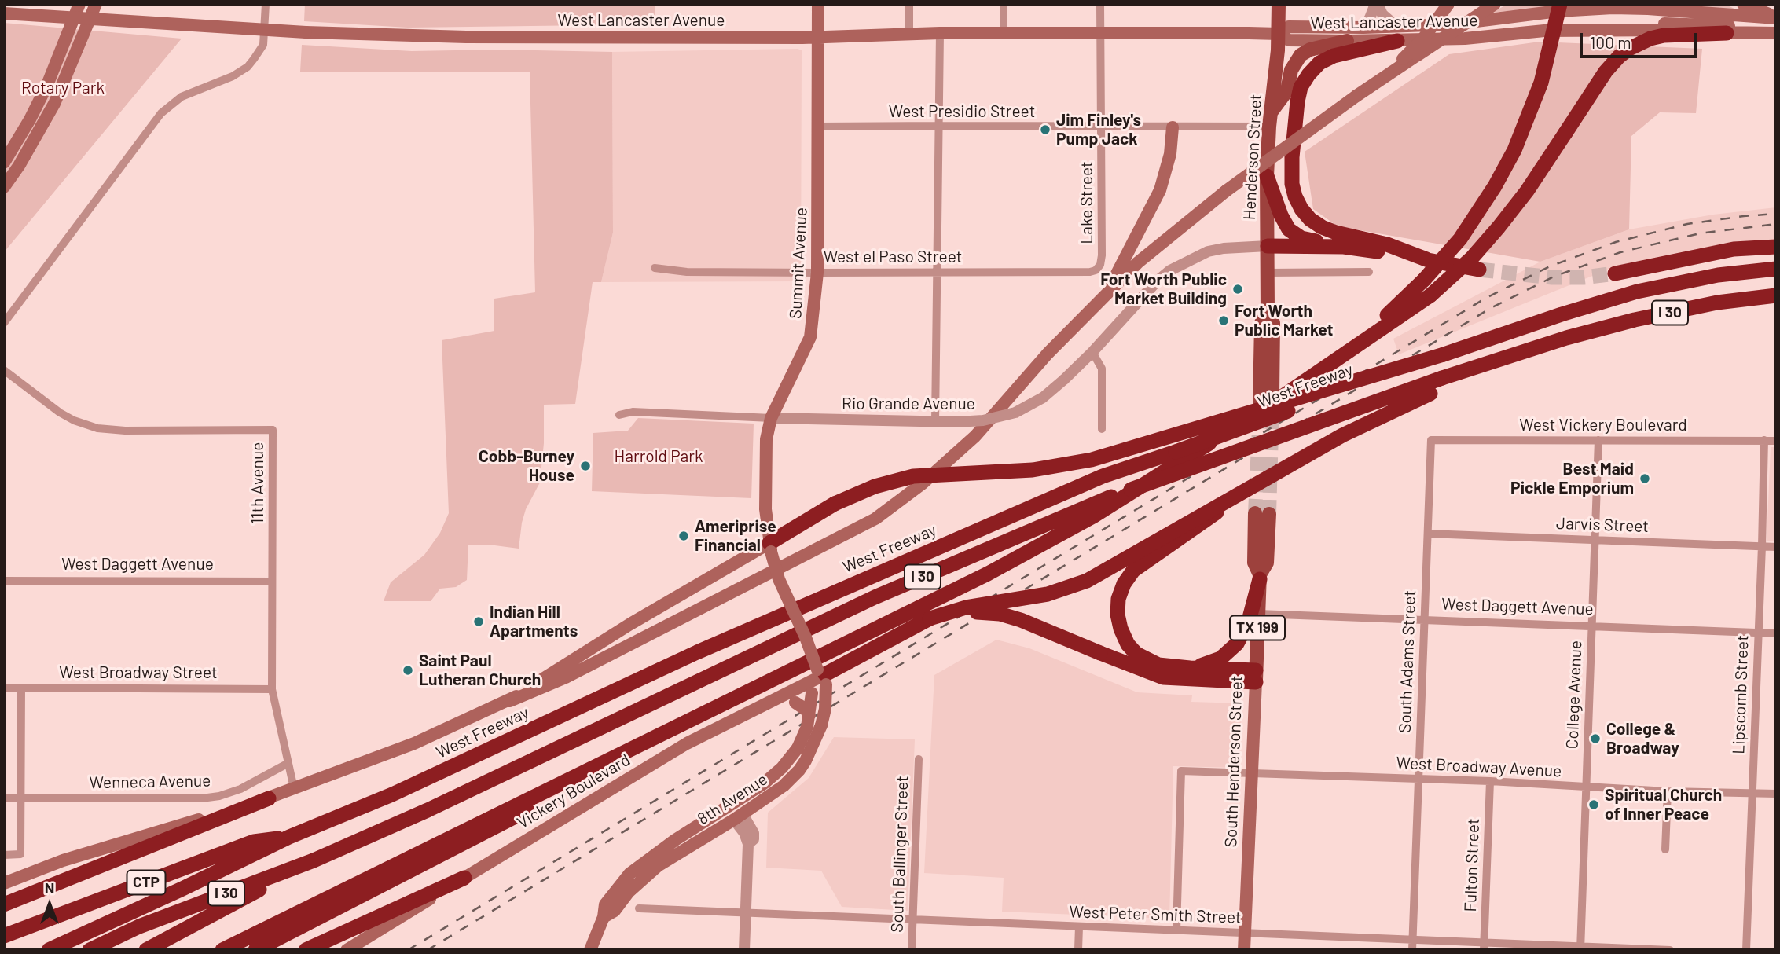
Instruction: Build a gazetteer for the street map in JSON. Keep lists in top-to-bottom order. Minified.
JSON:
{"streets":{"highway":["I 30","West Freeway","CTP"],"main road":["West Lancaster Avenue","Henderson Street","Summit Avenue","TX 199","South Henderson Street","Vickery Boulevard","8th Avenue"],"street":["West Presidio Street","Lake Street","West el Paso Street","Rio Grande Avenue","West Vickery Boulevard","11th Avenue","Jarvis Street","West Daggett Avenue","South Adams Street","West Broadway Street","College Avenue","Lipscomb Street","West Broadway Avenue","Wenneca Avenue","South Ballinger Street","Fulton Street","West Peter Smith Street"]},"crossings":[["West Lancaster Avenue","Henderson Street"],["West Lancaster Avenue","Lake Street"],["West Lancaster Avenue","Summit Avenue"],["West Presidio Street","Henderson Street"],["West Presidio Street","Lake Street"],["West Presidio Street","Summit Avenue"],["Henderson Street","Rio Grande Avenue"],["Lake Street","West el Paso Street"],["West el Paso Street","Summit Avenue"],["Summit Avenue","West Freeway"],["Summit Avenue","Rio Grande Avenue"],["Summit Avenue","Vickery Boulevard"],["Summit Avenue","8th Avenue"],["West Freeway","11th Avenue"],["West Freeway","CTP"],["West Vickery Boulevard","South Adams Street"],["West Vickery Boulevard","College Avenue"],["West Vickery Boulevard","Lipscomb Street"],["11th Avenue","West Daggett Avenue"],["11th Avenue","West Broadway Street"],["11th Avenue","Wenneca Avenue"],["Jarvis Street","South Adams Street"],["Jarvis Street","College Avenue"],["Jarvis Street","Lipscomb Street"],["West Daggett Avenue","South Adams Street"],["West Daggett Avenue","College Avenue"],["West Daggett Avenue","Lipscomb Street"],["West Daggett Avenue","South Henderson Street"],["South Adams Street","West Broadway Avenue"],["South Adams Street","West Peter Smith Street"],["College Avenue","West Broadway Avenue"],["College Avenue","West Peter Smith Street"],["Lipscomb Street","West Broadway Avenue"],["South Henderson Street","West Broadway Avenue"],["South Henderson Street","West Peter Smith Street"],["West Broadway Avenue","Fulton Street"],["West Broadway Avenue","West Peter Smith Street"],["Vickery Boulevard","8th Avenue"],["South Ballinger Street","West Peter Smith Street"],["Fulton Street","West Peter Smith Street"]],"parks":["Rotary Park","Harrold Park"],"places":["Jim Finley's Pump Jack","Fort Worth Public Market Building","Fort Worth Public Market","Cobb-Burney House","Best Maid Pickle Emporium","Ameriprise Financial","Indian Hill Apartments","Saint Paul Lutheran Church","College & Broadway","Spiritual Church of Inner Peace"],"scale_bar":"100 m","north":"top"}
